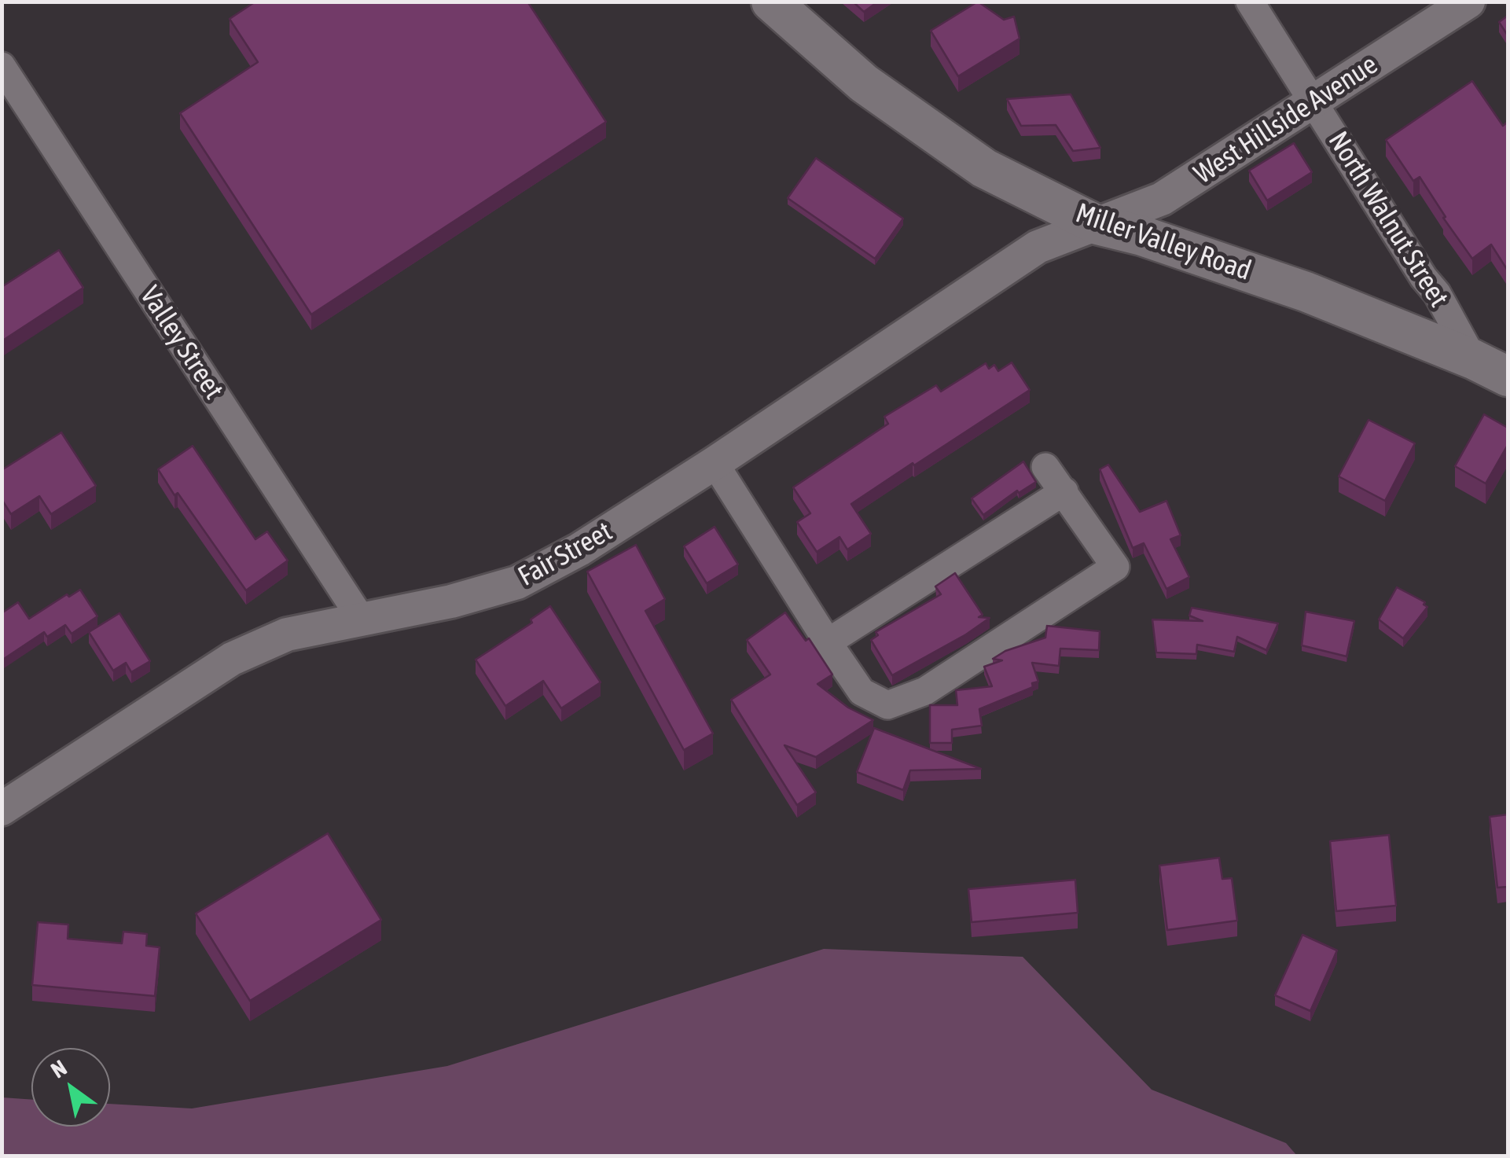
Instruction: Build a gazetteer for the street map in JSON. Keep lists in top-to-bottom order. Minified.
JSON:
{"streets":{"main road":["Miller Valley Road"],"street":["West Hillside Avenue","North Walnut Street","Valley Street","Fair Street"]},"crossings":[["West Hillside Avenue","North Walnut Street"],["West Hillside Avenue","Miller Valley Road"],["West Hillside Avenue","Fair Street"],["North Walnut Street","Miller Valley Road"],["Miller Valley Road","Fair Street"],["Valley Street","Fair Street"]],"north":"top left"}
